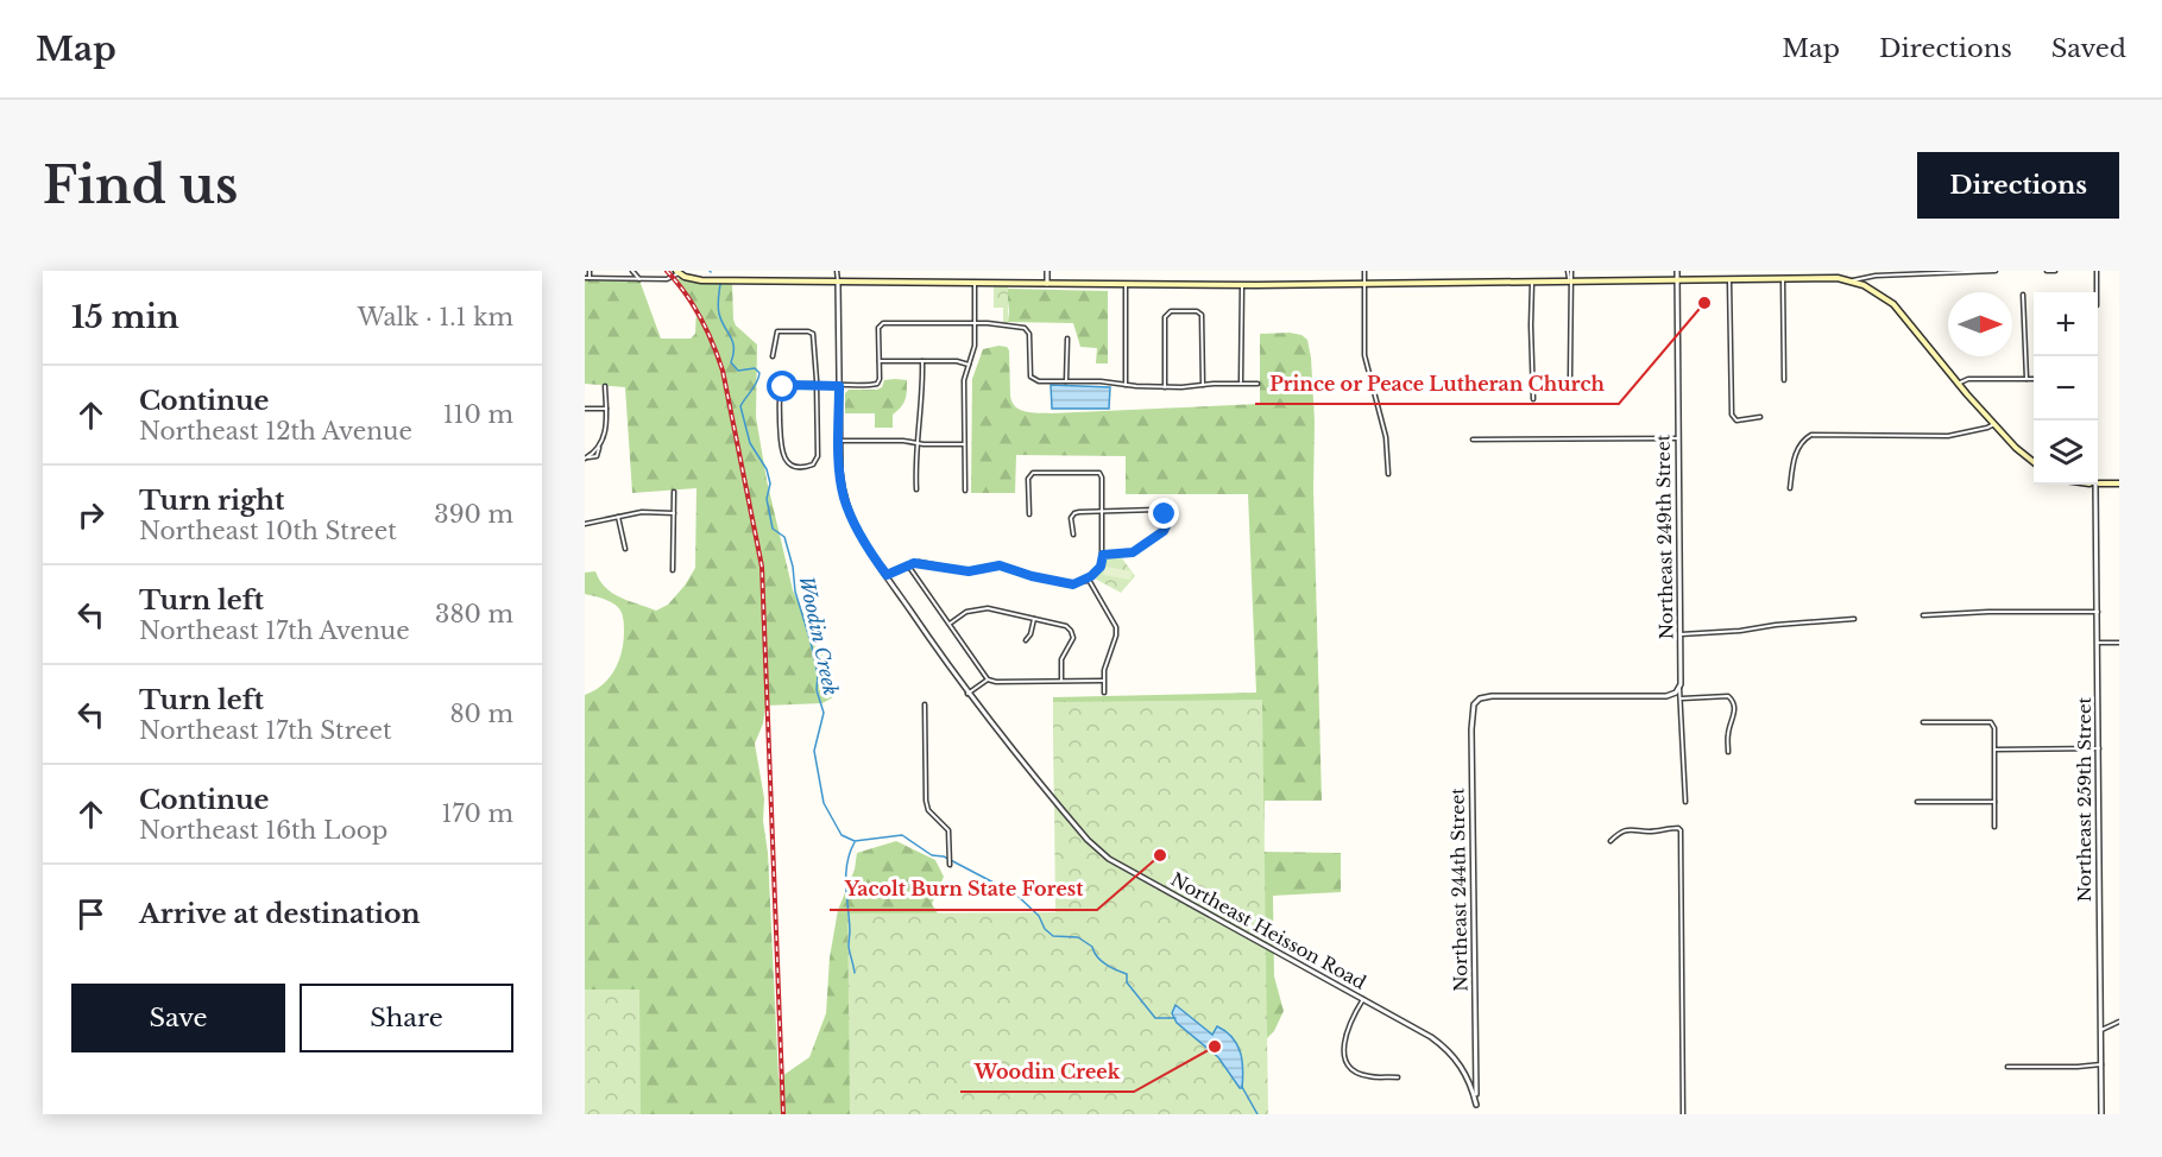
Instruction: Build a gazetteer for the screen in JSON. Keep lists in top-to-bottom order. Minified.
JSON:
{"streets":{"street":["Northeast 249th Street","Northeast 259th Street","Northeast 244th Street","Northeast Heisson Road"]},"crossings":[["Northeast 249th Street","Northeast 244th Street"],["Northeast 244th Street","Northeast Heisson Road"]],"water":["Woodin Creek"],"places":["Prince or Peace Lutheran Church","Yacolt Burn State Forest","Woodin Creek"],"north":"right","page":{"header":"Map","nav":["Map","Directions","Saved"],"buttons":["Directions",["Save","Share"]],"title":"Find us","heading":["15 min","Walk · 1.1 km"],"map_buttons":["+","−"],"list":[["Continue","Northeast 12th Avenue","110 m"],["Turn right","Northeast 10th Street","390 m"],["Turn left","Northeast 17th Avenue","380 m"],["Turn left","Northeast 17th Street","80 m"],["Continue","Northeast 16th Loop","170 m"],"Arrive at destination"]}}
